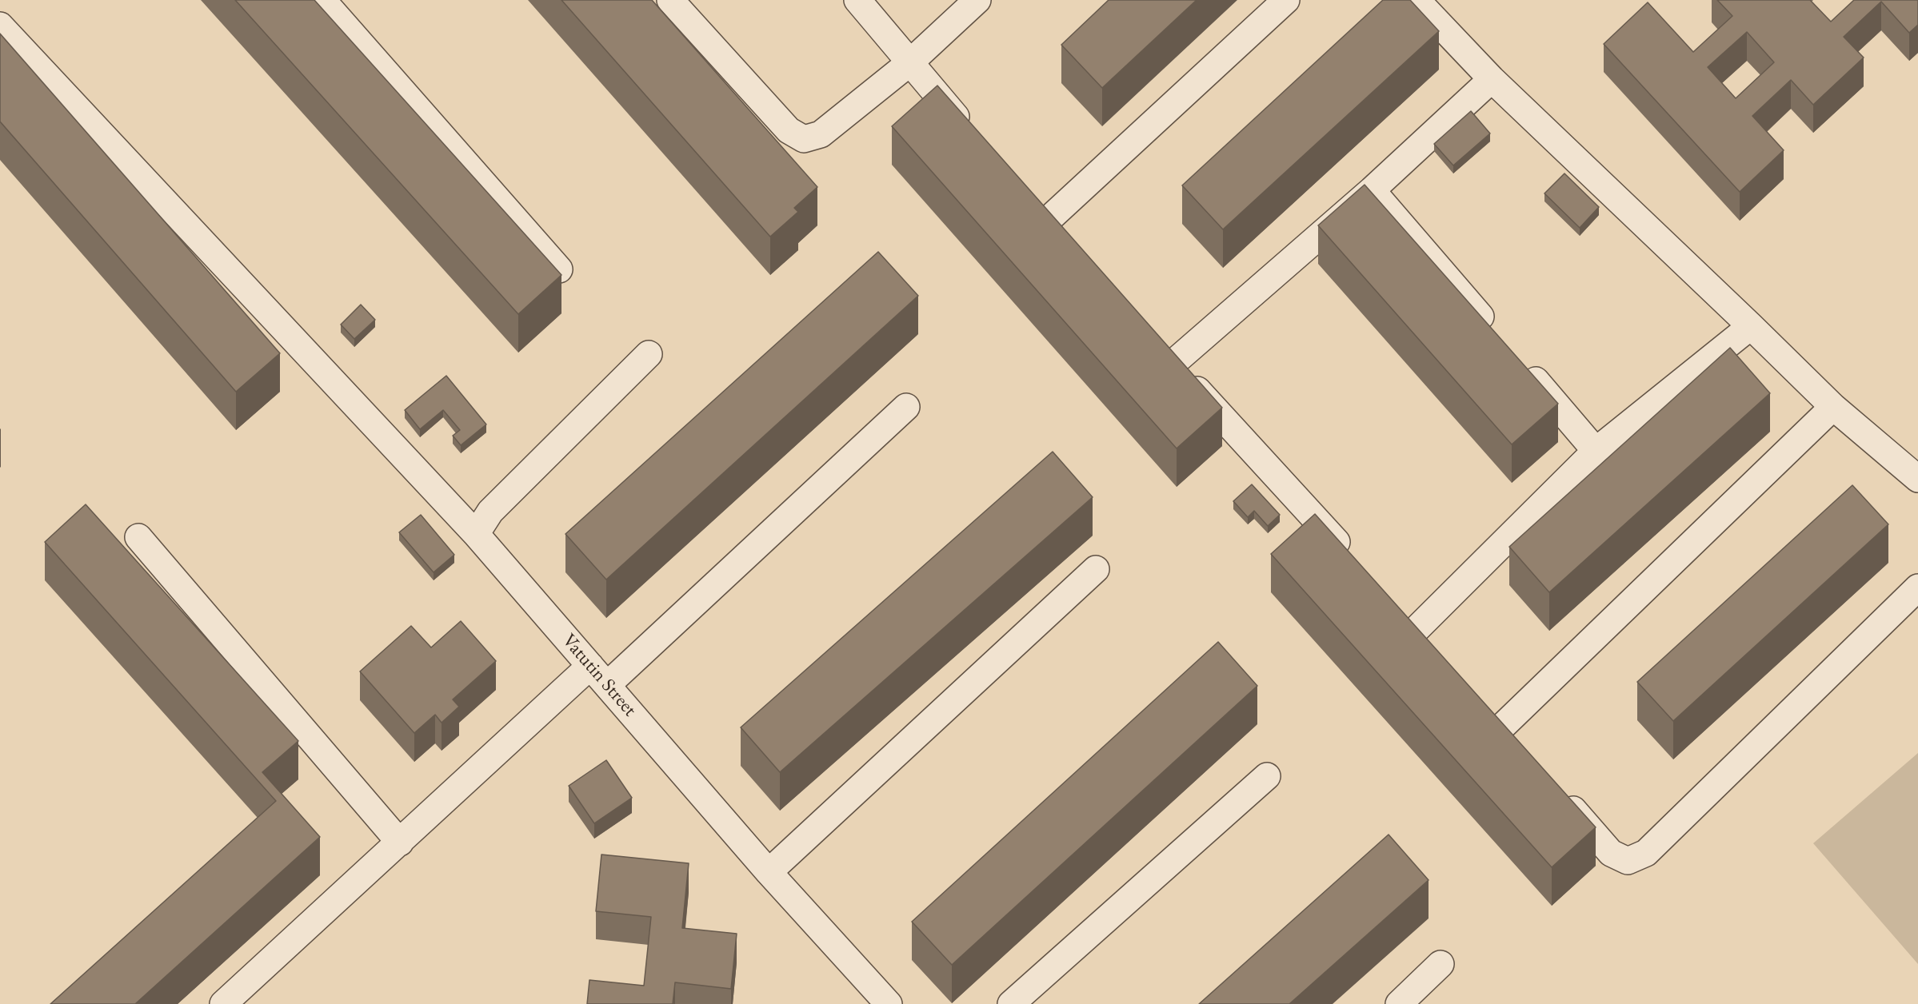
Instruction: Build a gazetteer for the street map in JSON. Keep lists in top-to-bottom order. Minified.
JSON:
{"streets":{"street":["Vatutin Street"]}}
